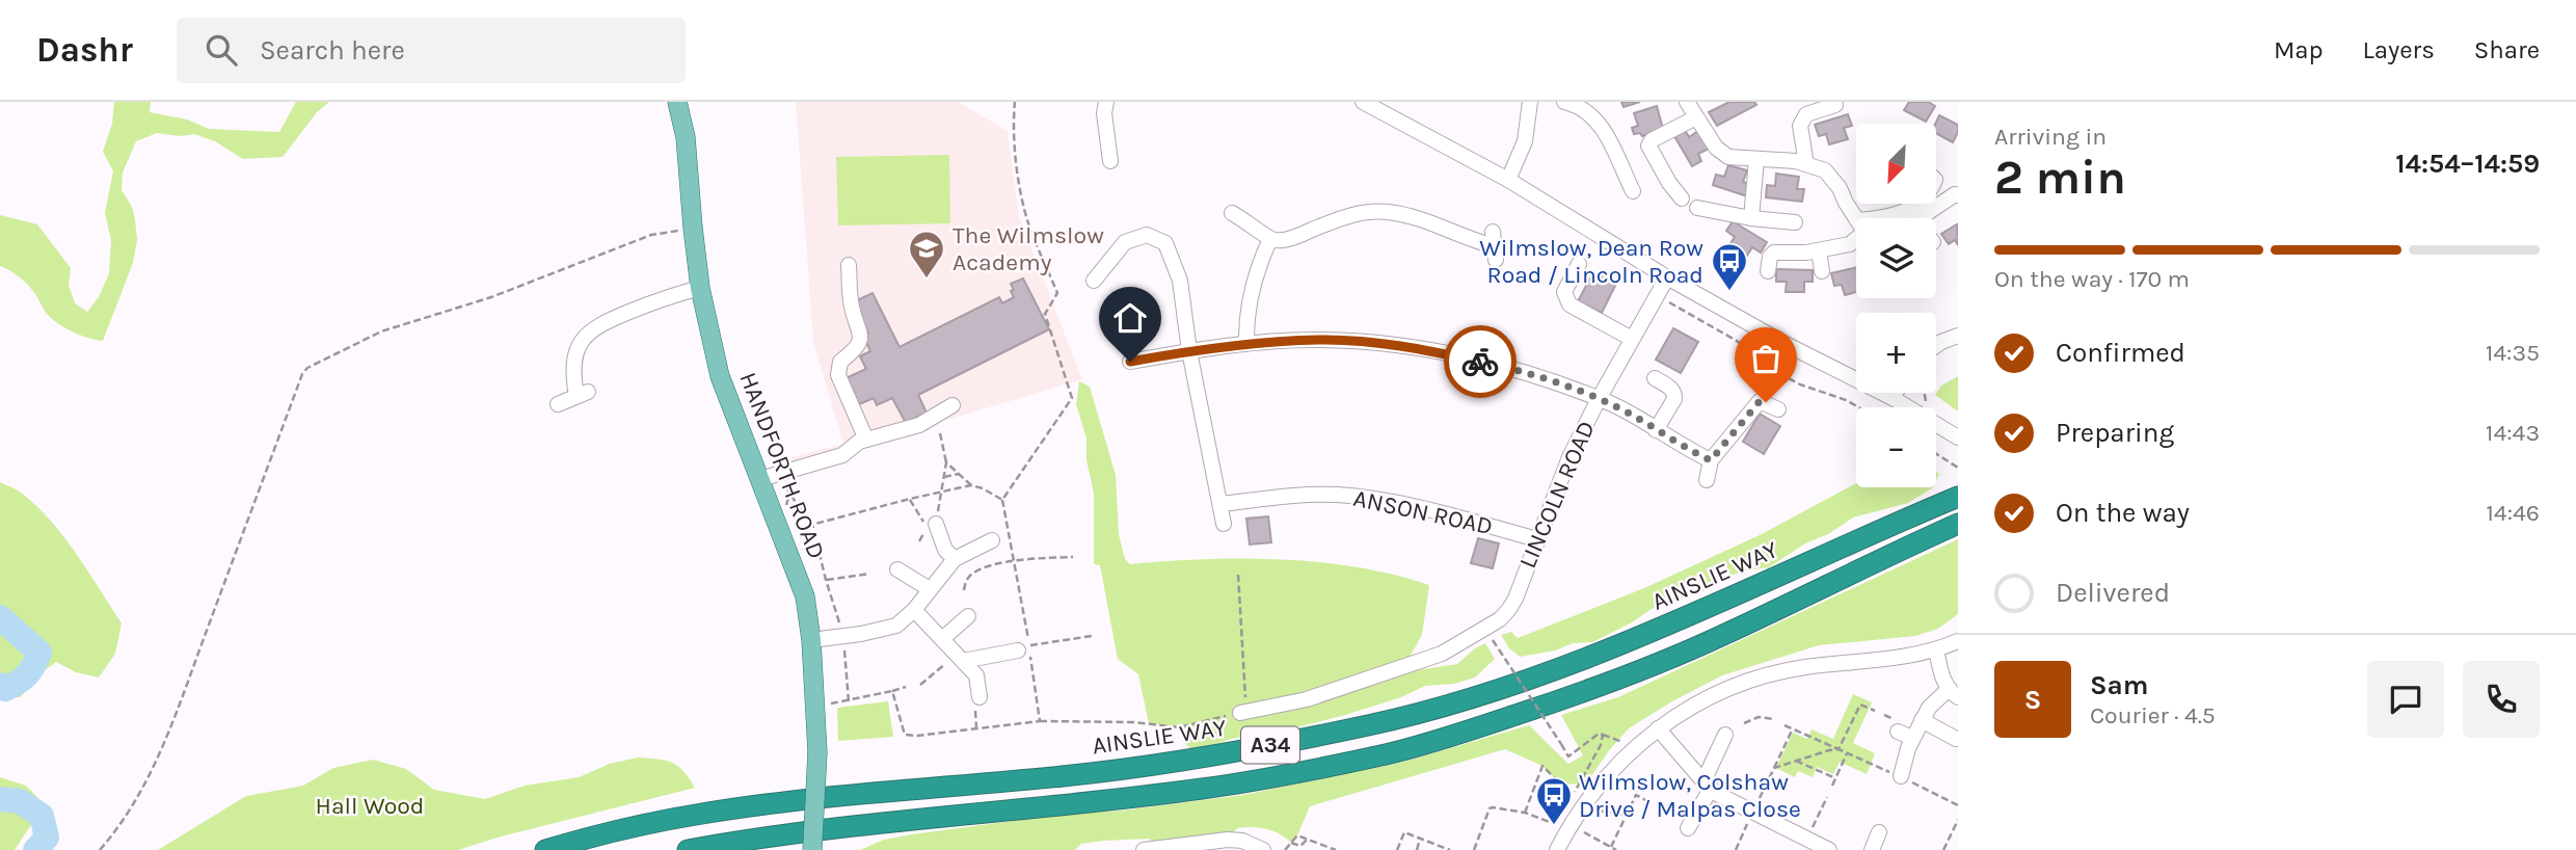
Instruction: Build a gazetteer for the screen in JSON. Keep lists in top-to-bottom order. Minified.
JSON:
{"streets":{"highway":["AINSLIE WAY","A34"],"main road":["HANDFORTH ROAD"],"street":["LINCOLN ROAD","ANSON ROAD"]},"crossings":[["LINCOLN ROAD","ANSON ROAD"]],"parks":["Hall Wood"],"places":{"school or university":["The Wilmslow Academy"],"bus stop":["Wilmslow, Dean Row Road / Lincoln Road","Wilmslow, Colshaw Drive / Malpas Close"]},"north":"bottom left","page":{"header":"Dashr","search":"Search here","nav":["Map","Layers","Share"],"heading":["2 min","Arriving in","14:54–14:59"],"panel":["Sam","Courier · 4.5"],"map_buttons":["+","−"],"bar":"On the way · 170 m","list":[["Confirmed","14:35"],["Preparing","14:43"],["On the way","14:46"],"Delivered"],"round":"S"}}
